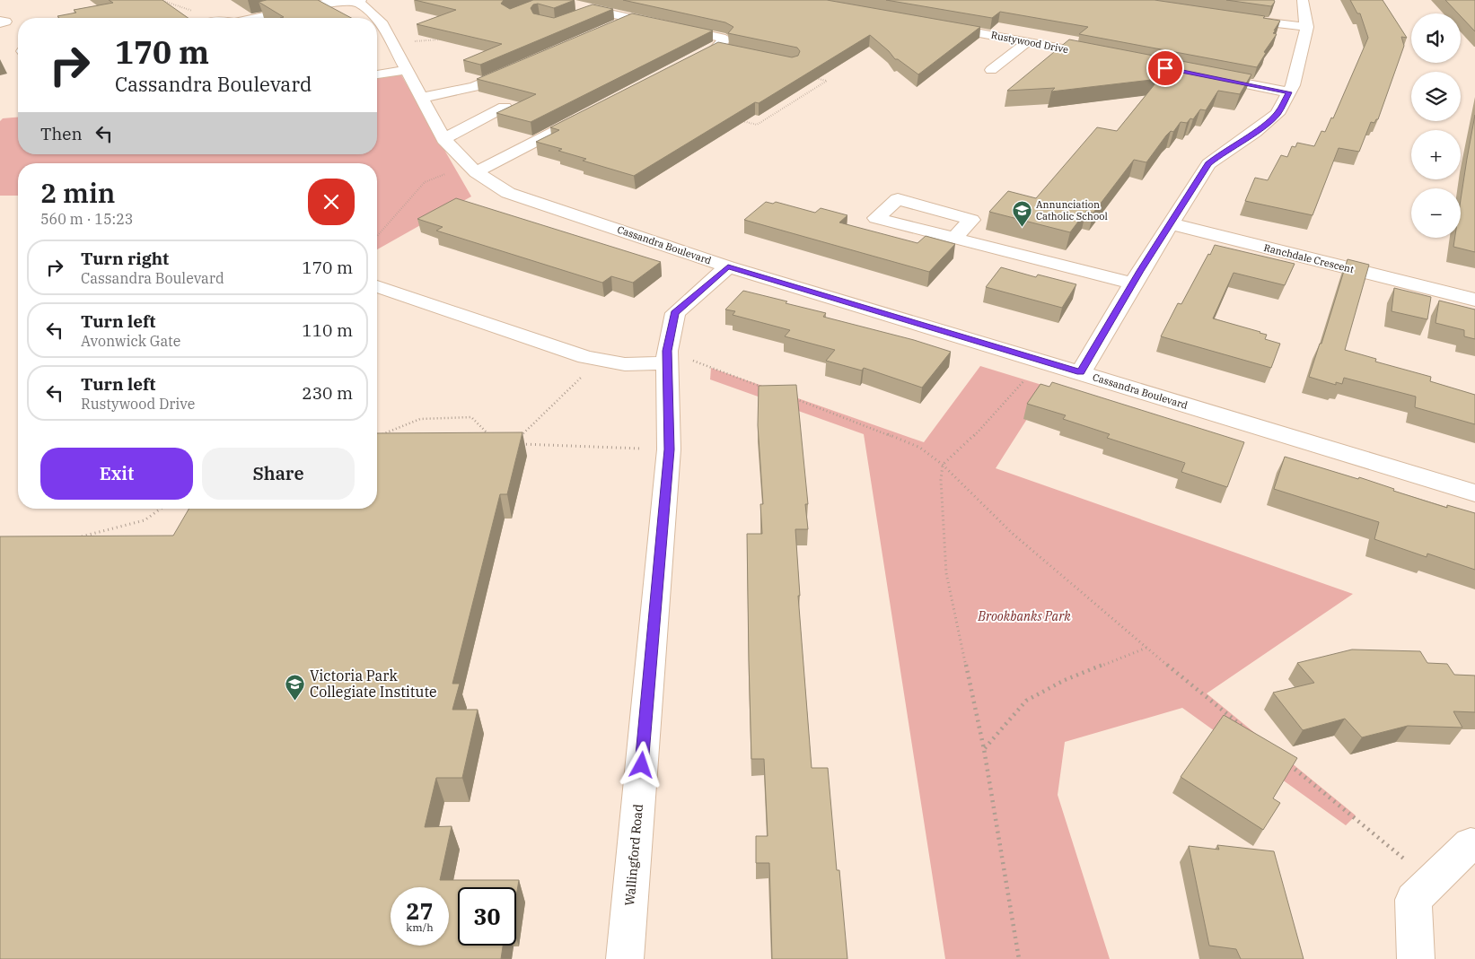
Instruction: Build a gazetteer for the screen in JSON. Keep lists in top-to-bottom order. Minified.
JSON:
{"streets":{"street":["Rustywood Drive","Cassandra Boulevard","Ranchdale Crescent","Wallingford Road"]},"crossings":[["Cassandra Boulevard","Wallingford Road"]],"parks":["Brookbanks Park"],"places":{"school or university":["Annunciation Catholic School","Victoria Park Collegiate Institute"]},"page":{"map_buttons":["+","−"],"turn":["170 m","Cassandra Boulevard"],"then":"Then","heading":["2 min","560 m · 15:23"],"list":[{"name":"Turn right","note":"Cassandra Boulevard","value":"170 m"},{"name":"Turn left","note":"Avonwick Gate","value":"110 m"},{"name":"Turn left","note":"Rustywood Drive","value":"230 m"}],"buttons":["Exit","Share"],"speed":"27 km/h","limit":"30"}}
